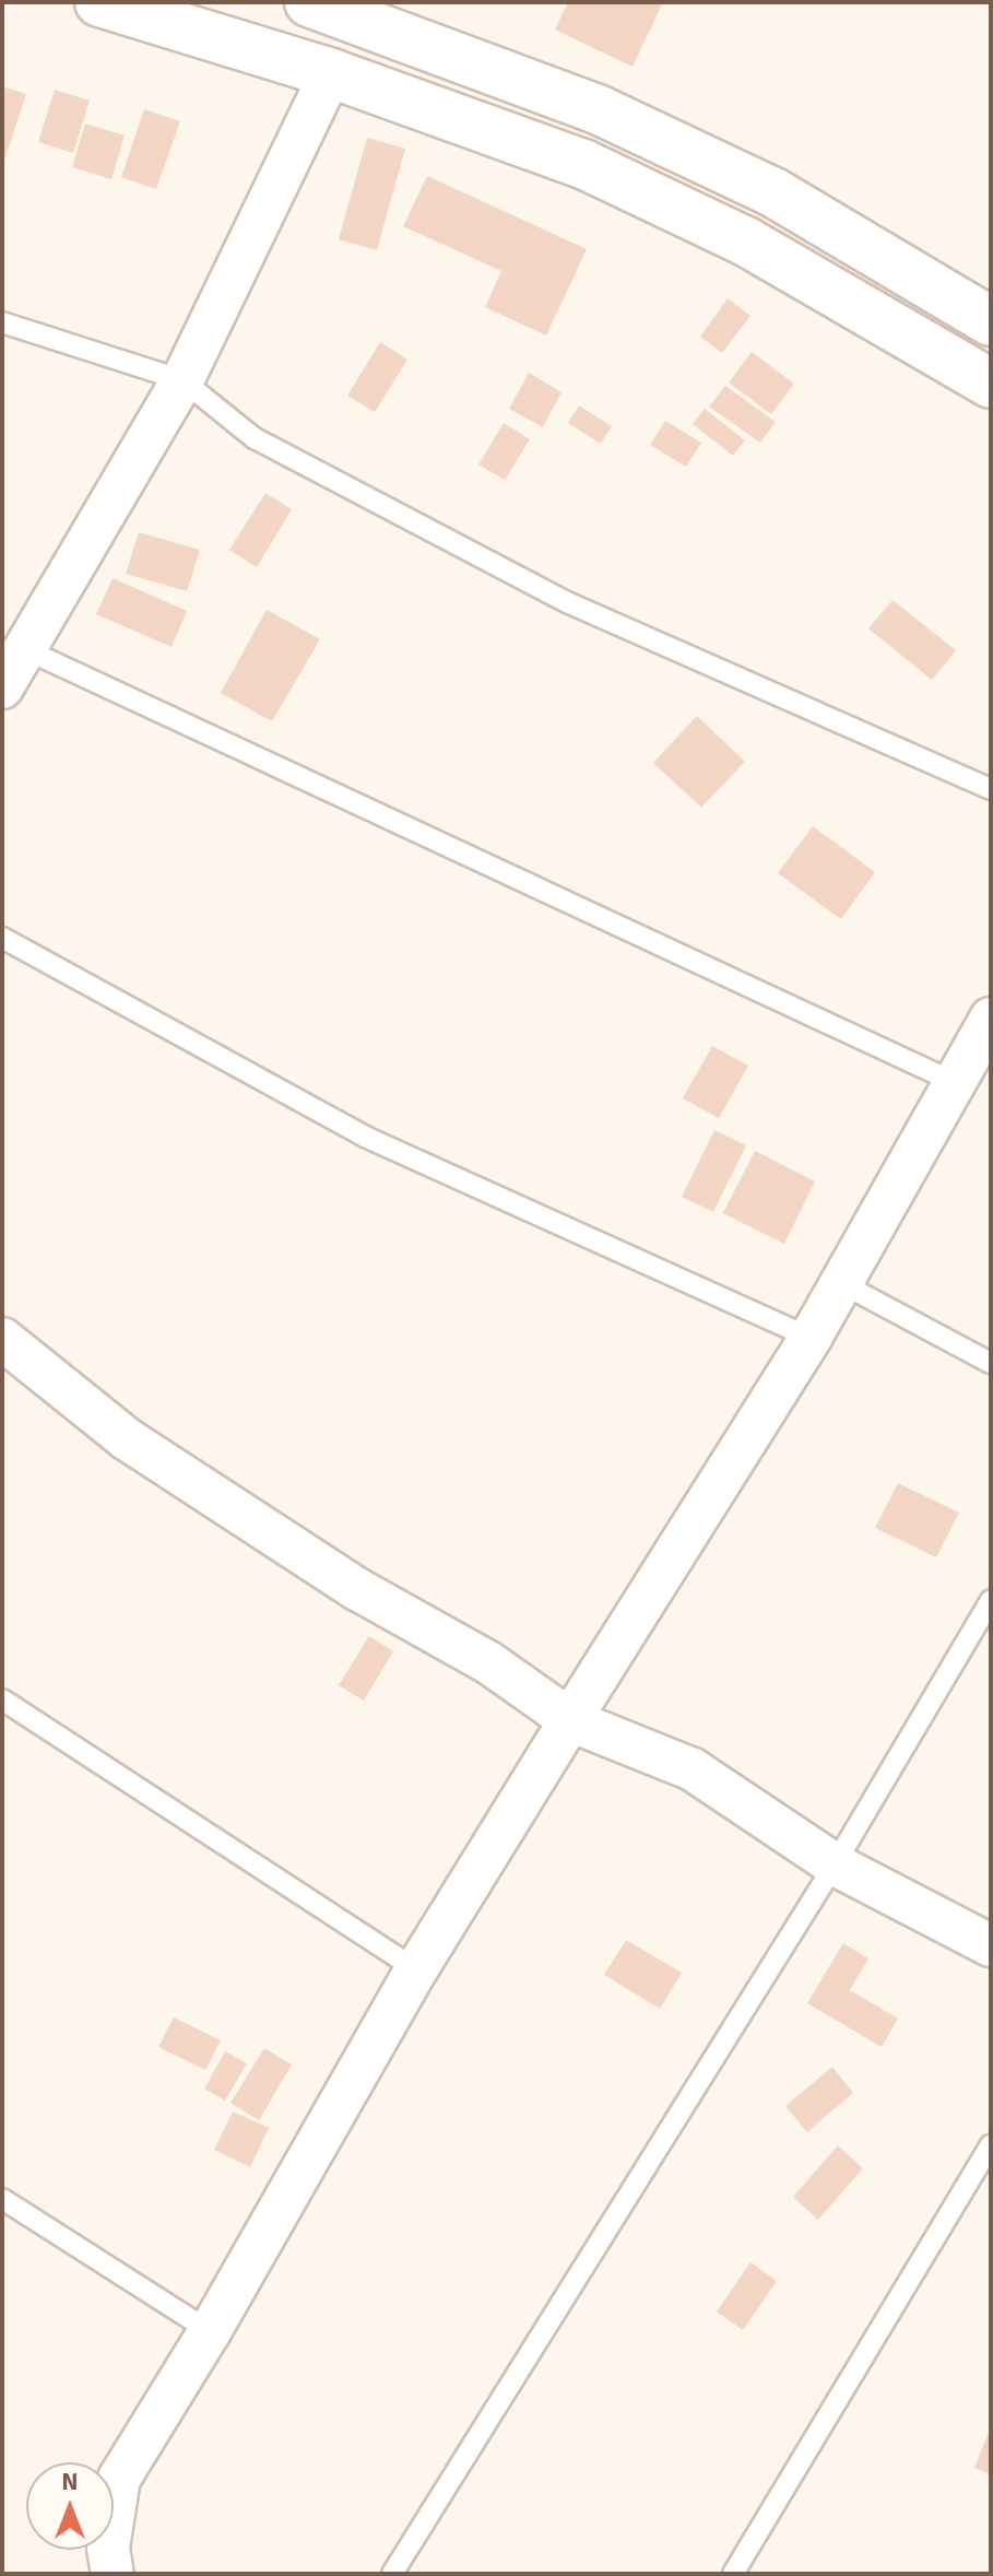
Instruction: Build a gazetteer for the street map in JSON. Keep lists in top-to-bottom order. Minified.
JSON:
{"north":"top"}
